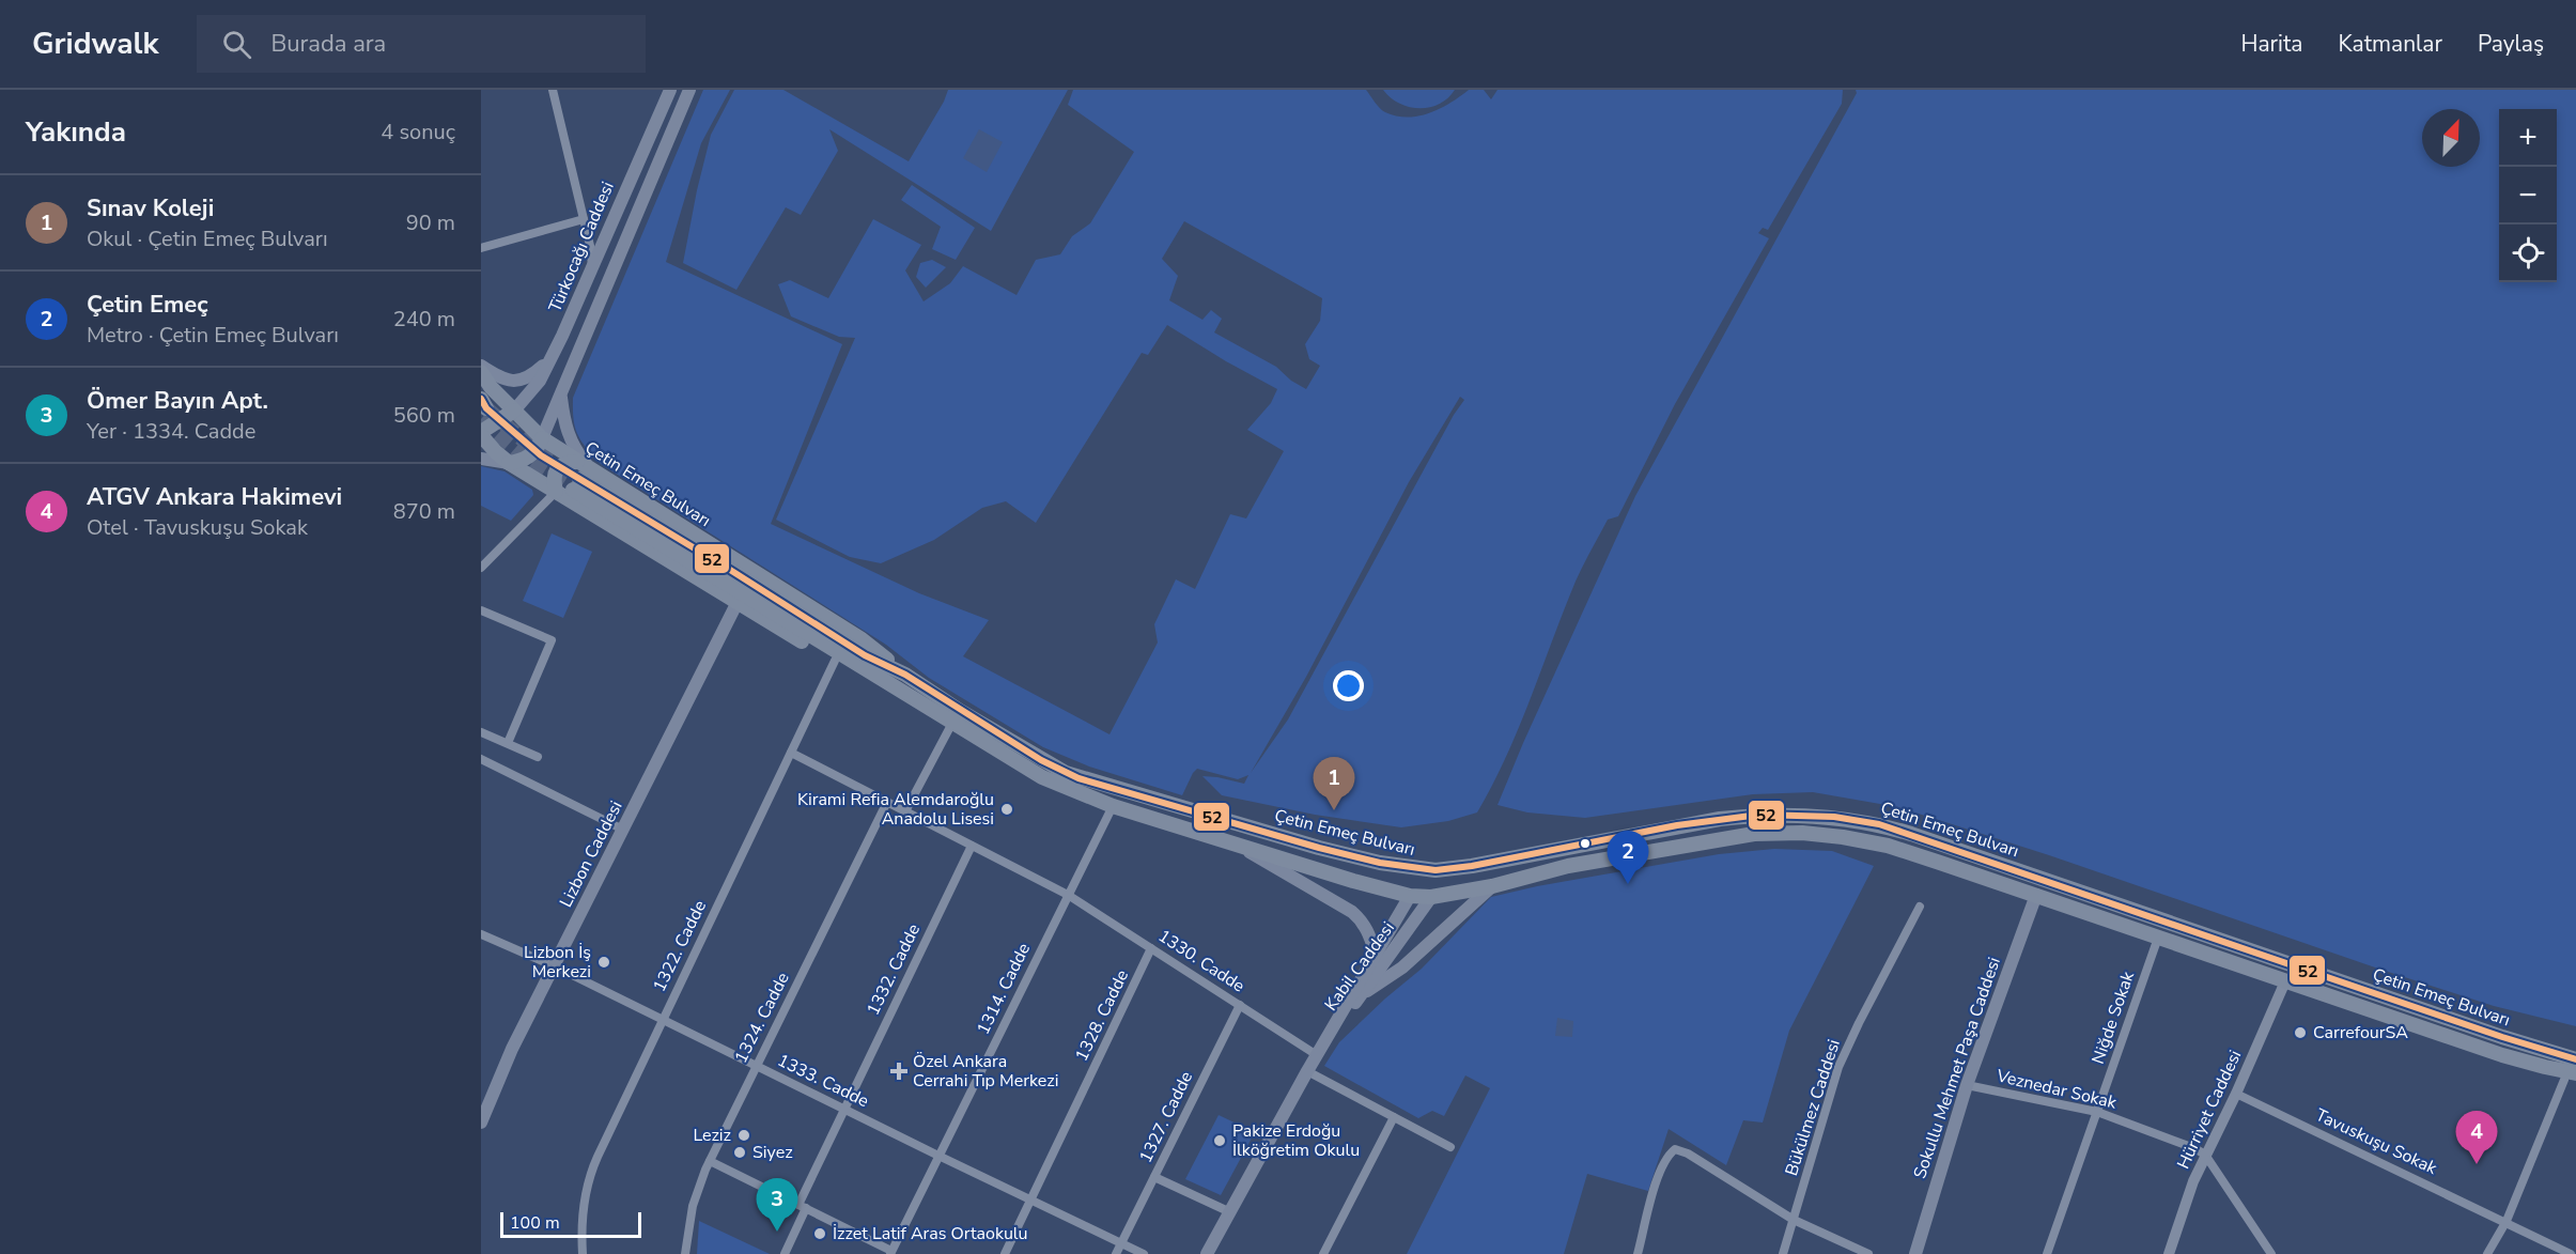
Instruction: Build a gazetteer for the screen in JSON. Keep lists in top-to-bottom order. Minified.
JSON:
{"streets":{"main road":["Türkocağı Caddesi","Çetin Emeç Bulvarı","Lizbon Caddesi","Kabil Caddesi","Sokullu Mehmet Paşa Caddesi"],"street":["1322. Cadde","1330. Cadde","1332. Cadde","1314. Cadde","1328. Cadde","1324. Cadde","Niğde Sokak","1333. Cadde","Veznedar Sokak","Bükülmez Caddesi","Hürriyet Caddesi","1327. Cadde","Tavuskuşu Sokak"]},"crossings":[["Türkocağı Caddesi","Çetin Emeç Bulvarı"],["Çetin Emeç Bulvarı","Lizbon Caddesi"],["Çetin Emeç Bulvarı","1322. Cadde"],["Çetin Emeç Bulvarı","Kabil Caddesi"],["Çetin Emeç Bulvarı","1314. Cadde"],["Çetin Emeç Bulvarı","Niğde Sokak"],["Çetin Emeç Bulvarı","Sokullu Mehmet Paşa Caddesi"],["Çetin Emeç Bulvarı","Hürriyet Caddesi"],["Lizbon Caddesi","1333. Cadde"],["1322. Cadde","1330. Cadde"],["1322. Cadde","1333. Cadde"],["1330. Cadde","Kabil Caddesi"],["1330. Cadde","1332. Cadde"],["1330. Cadde","1314. Cadde"],["1330. Cadde","1328. Cadde"],["1330. Cadde","1324. Cadde"],["1330. Cadde","1327. Cadde"],["1332. Cadde","1333. Cadde"],["1314. Cadde","1333. Cadde"],["1328. Cadde","1333. Cadde"],["1324. Cadde","1333. Cadde"],["Niğde Sokak","Veznedar Sokak"],["Sokullu Mehmet Paşa Caddesi","Veznedar Sokak"],["1333. Cadde","1327. Cadde"],["Veznedar Sokak","Hürriyet Caddesi"],["Hürriyet Caddesi","Tavuskuşu Sokak"]],"places":{"other":["Kirami Refia Alemdaroğlu Anadolu Lisesi","Lizbon İş Merkezi","CarrefourSA","Leziz","Pakize Erdoğu İlköğretim Okulu","Siyez","İzzet Latif Aras Ortaokulu"],"health":["Özel Ankara Cerrahi Tıp Merkezi"]},"lines":["transit line 52"],"scale_bar":"100 m","north":"top right","page":{"header":"Gridwalk","search":"Burada ara","nav":["Harita","Katmanlar","Paylaş"],"heading":["Yakında","4 sonuç"],"map_buttons":["+","−"],"list":[{"mark":"1","name":"Sınav Koleji","note":"Okul · Çetin Emeç Bulvarı","value":"90 m"},{"mark":"2","name":"Çetin Emeç","note":"Metro · Çetin Emeç Bulvarı","value":"240 m"},{"mark":"3","name":"Ömer Bayın Apt.","note":"Yer · 1334. Cadde","value":"560 m"},{"mark":"4","name":"ATGV Ankara Hakimevi","note":"Otel · Tavuskuşu Sokak","value":"870 m"}],"pins":["1","2","4","3"],"scale":"100 m"}}
